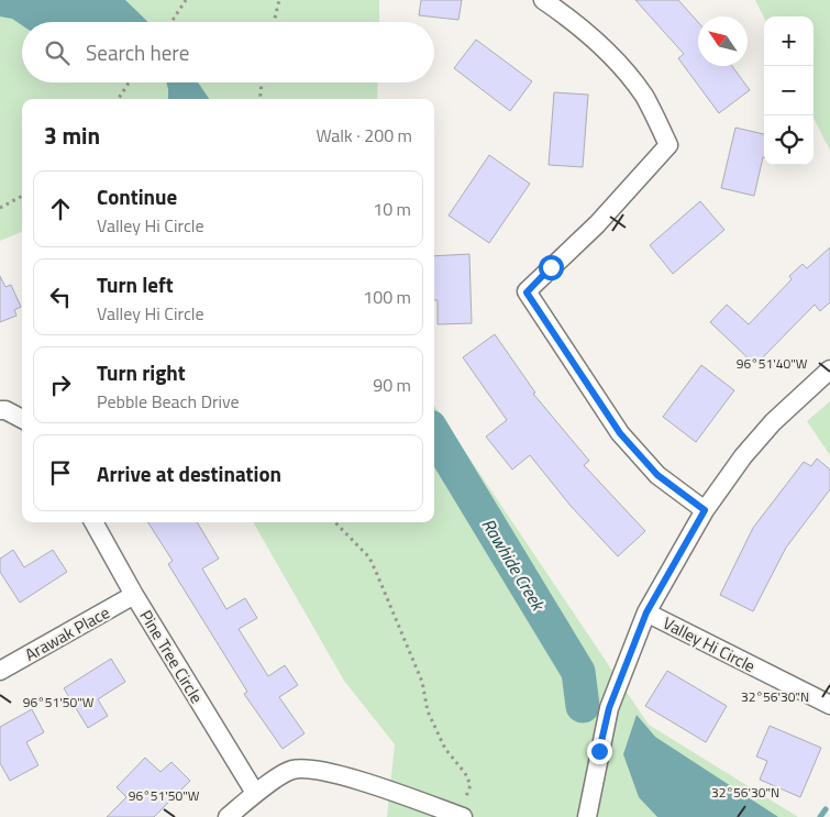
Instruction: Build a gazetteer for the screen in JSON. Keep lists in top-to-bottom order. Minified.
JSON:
{"streets":{"street":["Arawak Place","Valley Hi Circle","Pine Tree Circle"]},"crossings":[["Arawak Place","Pine Tree Circle"]],"water":["Rawhide Creek"],"north":"top left","page":{"map_buttons":["+","−"],"search":"Search here","heading":["3 min","Walk · 200 m"],"list":[["Continue","Valley Hi Circle","10 m"],["Turn left","Valley Hi Circle","100 m"],["Turn right","Pebble Beach Drive","90 m"],"Arrive at destination"]},"coordinates":["96°51'40\"W","32°56'30\"N","96°51'50\"W"]}
